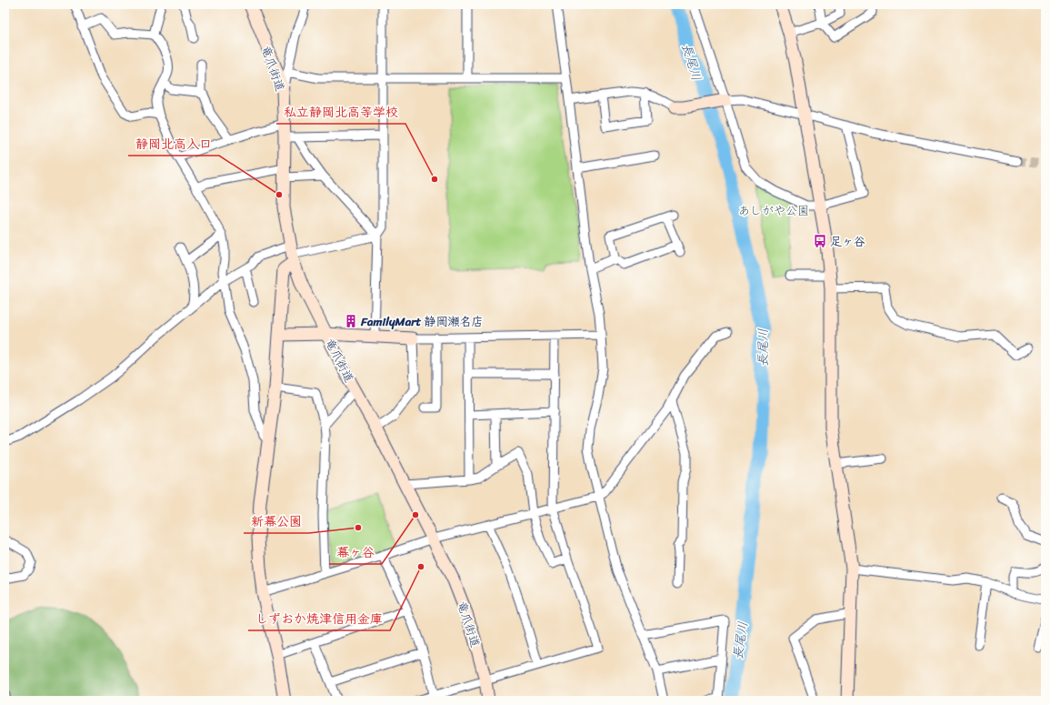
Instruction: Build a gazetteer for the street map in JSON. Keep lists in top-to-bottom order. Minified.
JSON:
{"streets":{"street":["竜爪街道"]},"water":["長尾川"],"parks":["あしがや公園"],"places":{"other":["私立静岡北高等学校","静岡北高入口","幕ヶ谷","新幕公園","しずおか焼津信用金庫"],"bus stop":["足ヶ谷"],"building":["FamilyMart 静岡瀬名店"]}}
